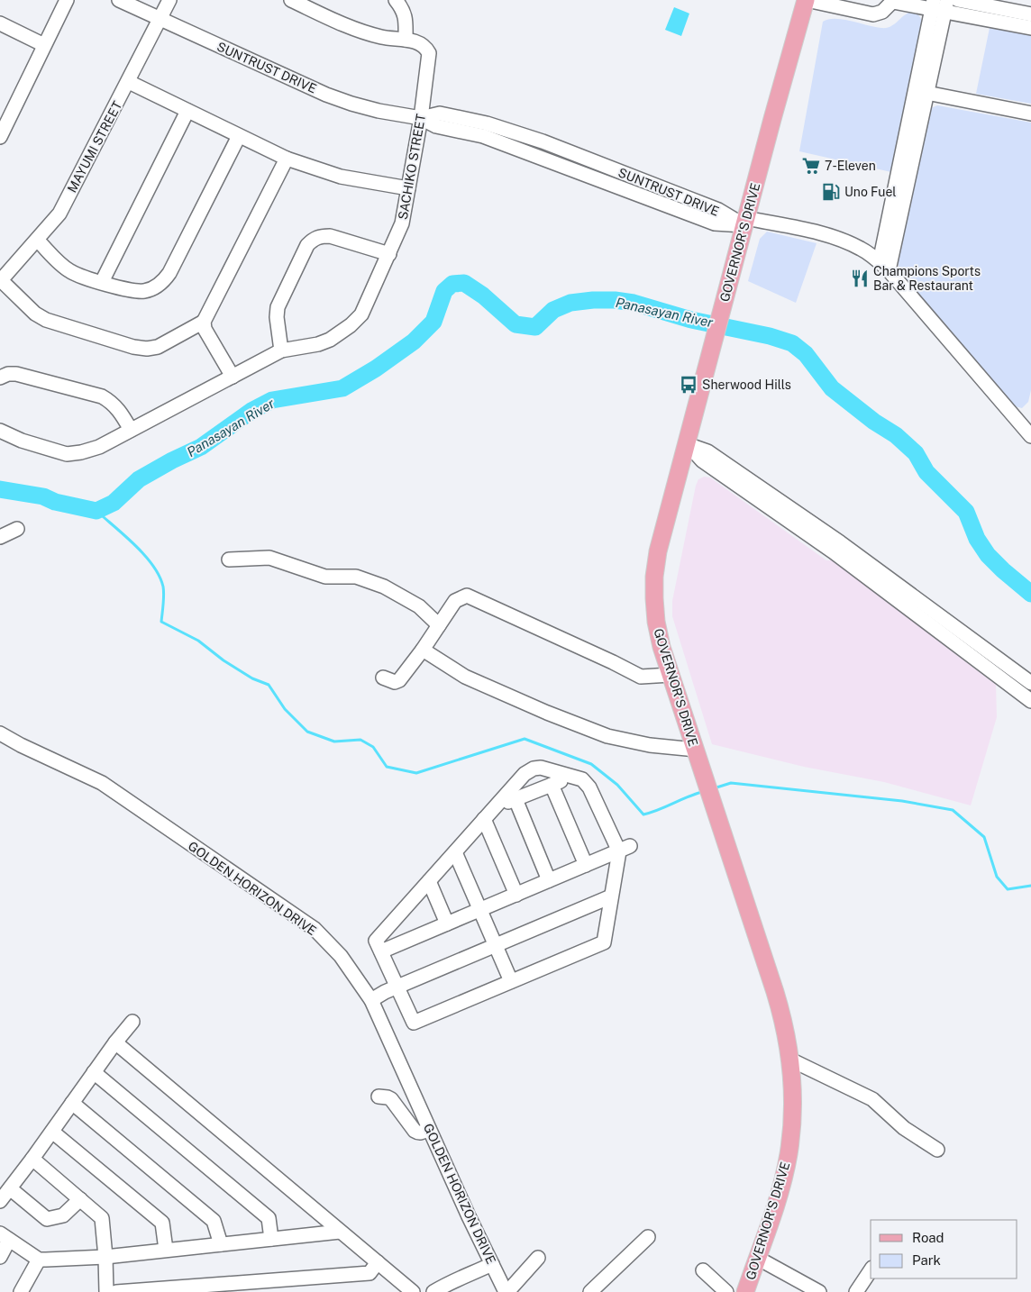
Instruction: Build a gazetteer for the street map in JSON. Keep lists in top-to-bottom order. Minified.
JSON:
{"streets":{"main road":["GOVERNOR'S DRIVE"],"street":["SUNTRUST DRIVE","MAYUMI STREET","SACHIKO STREET","GOLDEN HORIZON DRIVE"]},"crossings":[["SUNTRUST DRIVE","MAYUMI STREET"],["SUNTRUST DRIVE","SACHIKO STREET"],["SUNTRUST DRIVE","GOVERNOR'S DRIVE"]],"water":["Panasayan River"],"places":{"supermarket":["7-Eleven"],"fuel station":["Uno Fuel"],"restaurant":["Champions Sports Bar & Restaurant"],"bus stop":["Sherwood Hills"]},"legend":["Road","Park"]}
